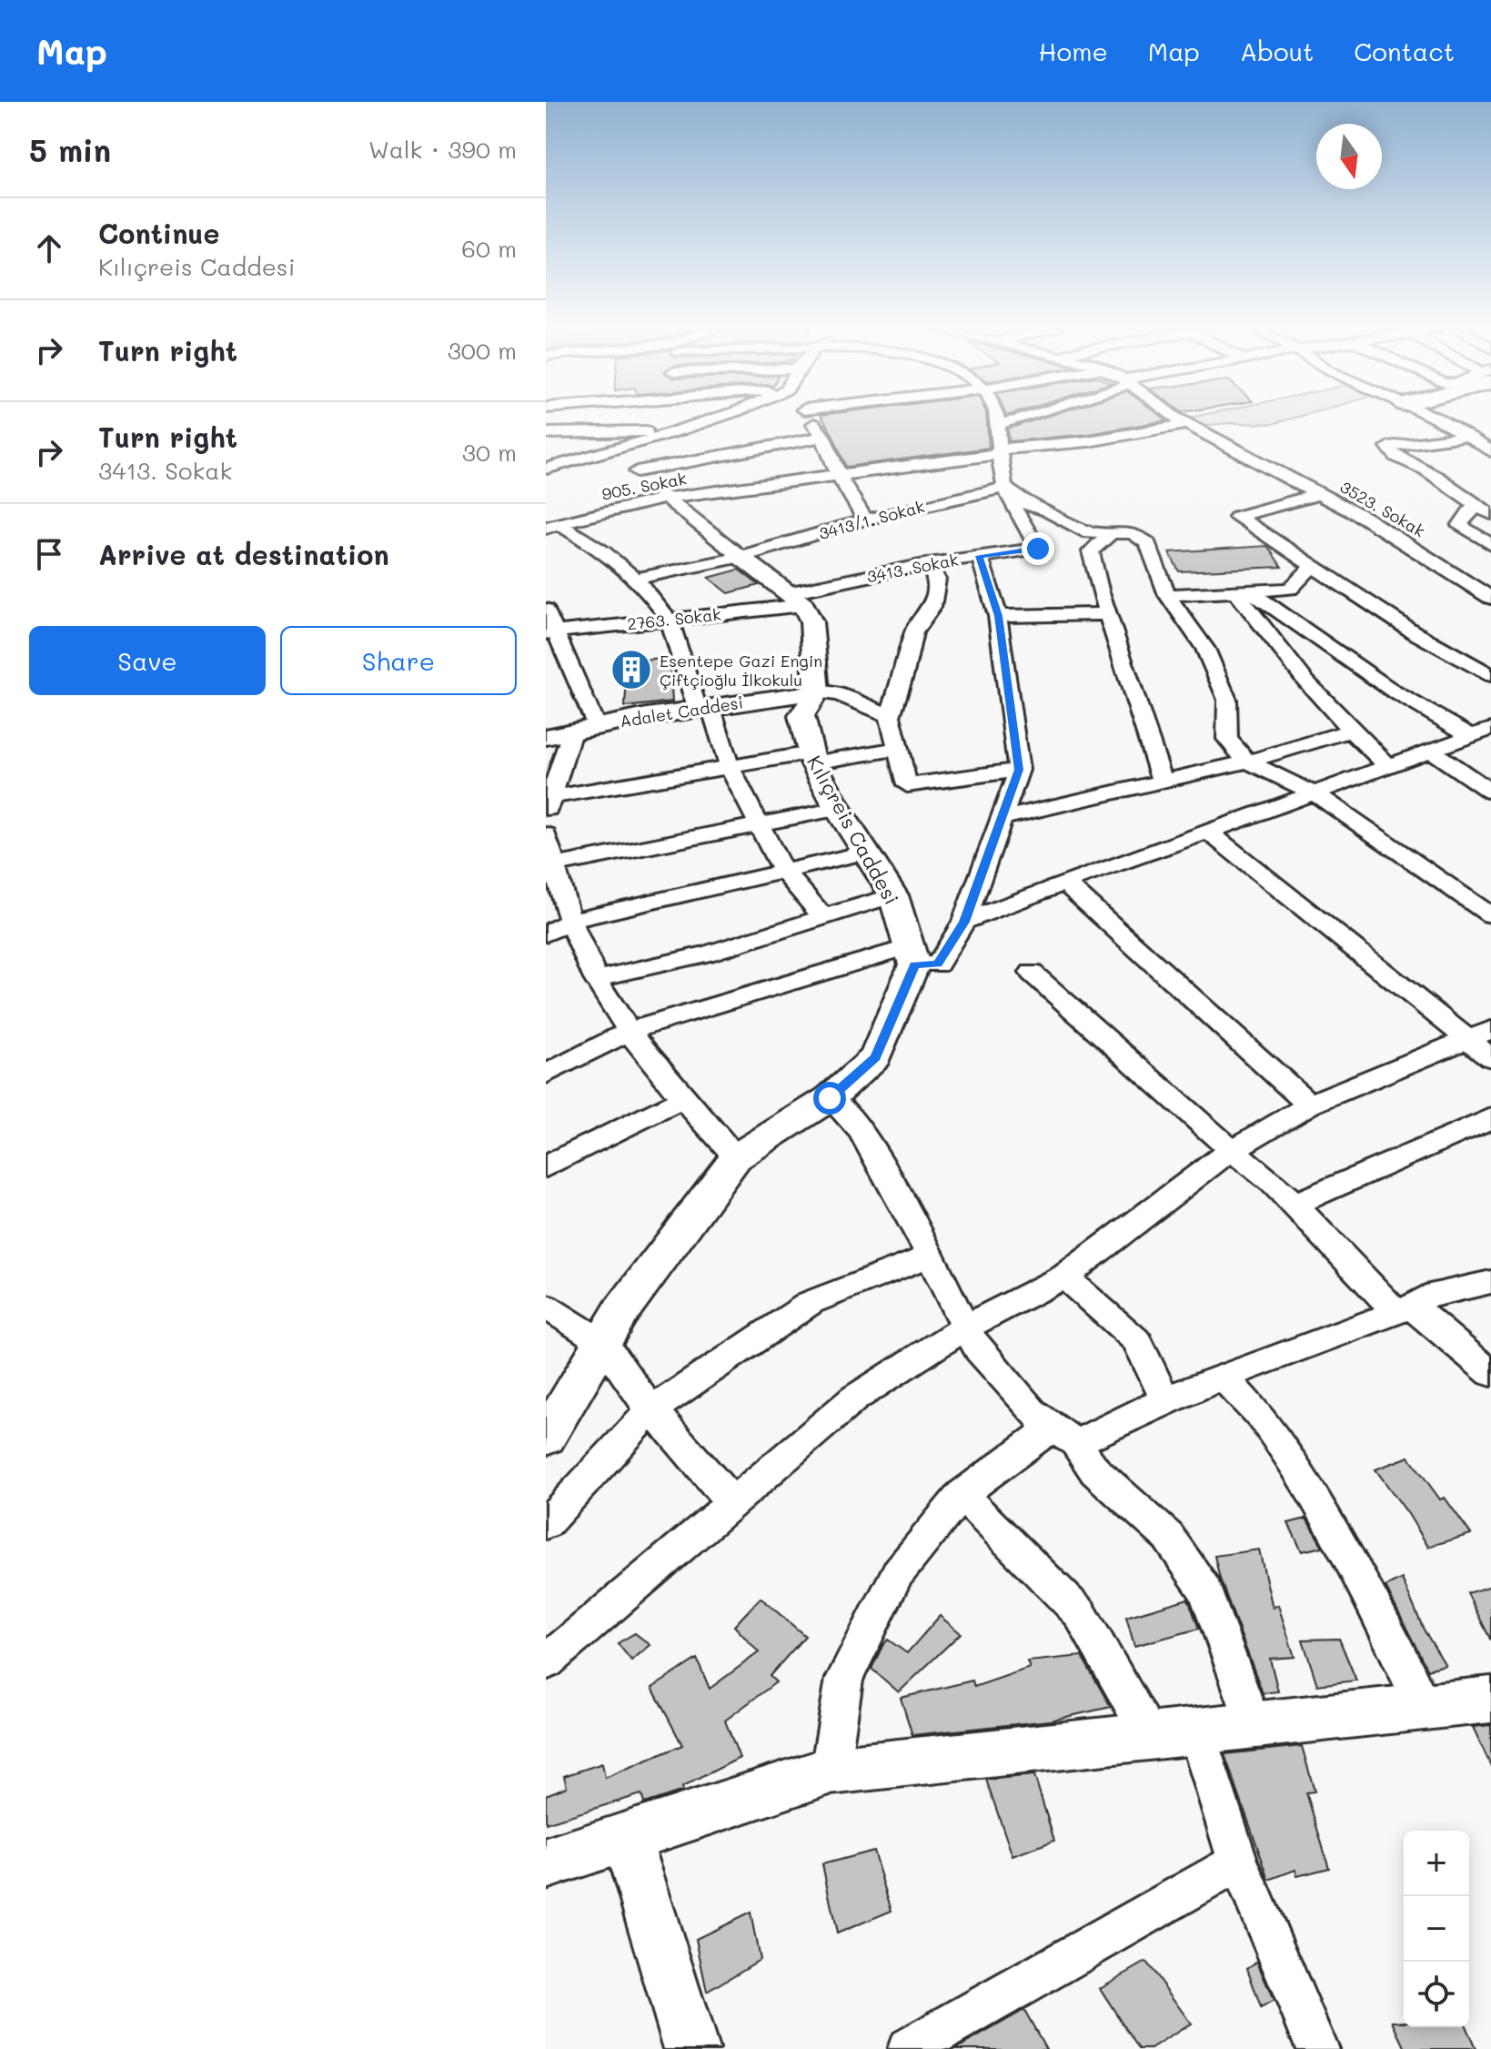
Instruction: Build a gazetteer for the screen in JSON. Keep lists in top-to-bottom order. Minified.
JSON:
{"streets":{"street":["905. Sokak","3523. Sokak","3413/1. Sokak","3413. Sokak","2763. Sokak","Adalet Caddesi","Kılıçreis Caddesi"]},"crossings":[["905. Sokak","3523. Sokak"],["3413/1. Sokak","3413. Sokak"],["3413. Sokak","2763. Sokak"],["3413. Sokak","Kılıçreis Caddesi"],["2763. Sokak","Kılıçreis Caddesi"],["Adalet Caddesi","Kılıçreis Caddesi"]],"places":{"building":["Esentepe Gazi Engin Çiftçioğlu İlkokulu"]},"north":"bottom","page":{"header":"Map","nav":["Home","Map","About","Contact"],"heading":["5 min","Walk · 390 m"],"list":[["Continue","Kılıçreis Caddesi","60 m"],["Turn right","300 m"],["Turn right","3413. Sokak","30 m"],"Arrive at destination"],"buttons":["Save","Share"],"map_buttons":["+","−"]}}
